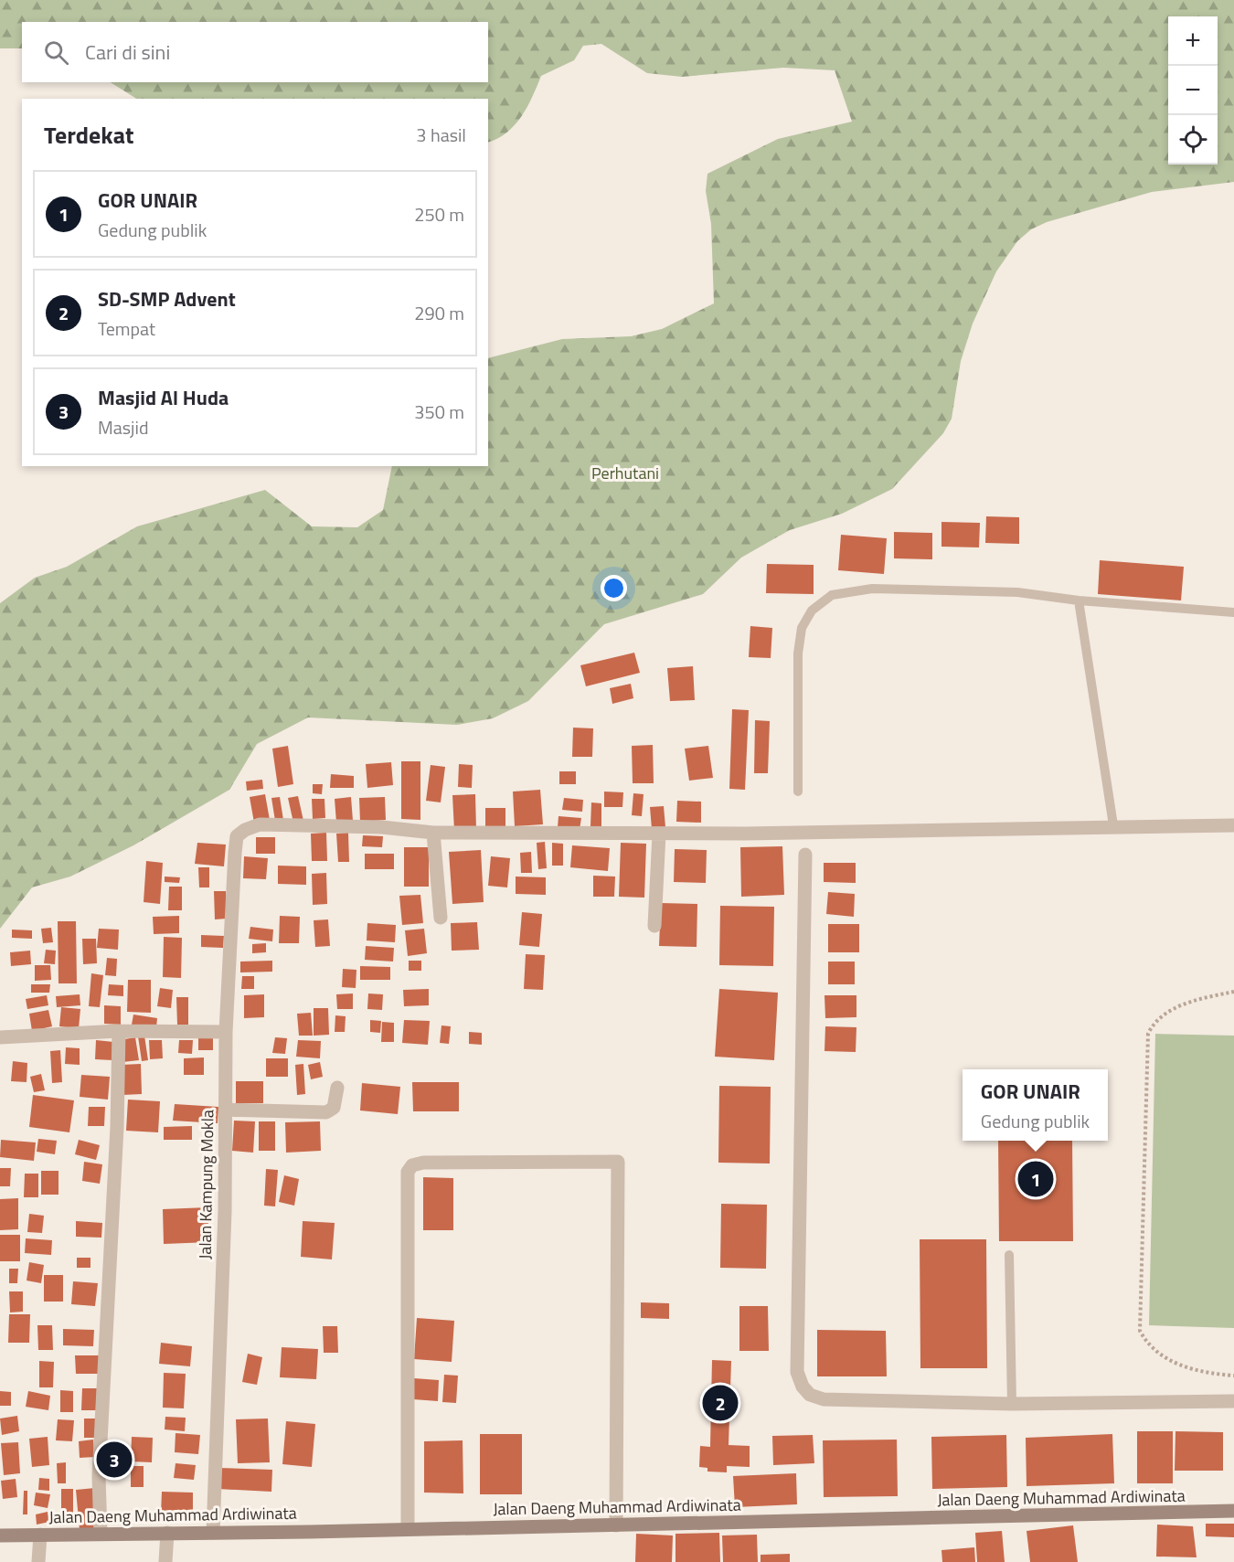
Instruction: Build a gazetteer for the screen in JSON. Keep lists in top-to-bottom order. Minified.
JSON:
{"streets":{"main road":["Jalan Daeng Muhammad Ardiwinata"],"street":["Jalan Kampung Mokla"]},"crossings":[["Jalan Kampung Mokla","Jalan Daeng Muhammad Ardiwinata"]],"parks":["Perhutani"],"page":{"map_buttons":["+","−"],"search":"Cari di sini","heading":["Terdekat","3 hasil"],"list":[{"mark":"1","name":"GOR UNAIR","note":"Gedung publik","value":"250 m"},{"mark":"2","name":"SD-SMP Advent","note":"Tempat","value":"290 m"},{"mark":"3","name":"Masjid Al Huda","note":"Masjid","value":"350 m"}],"popup":["GOR UNAIR","Gedung publik"],"pins":["1","2","3"]}}
